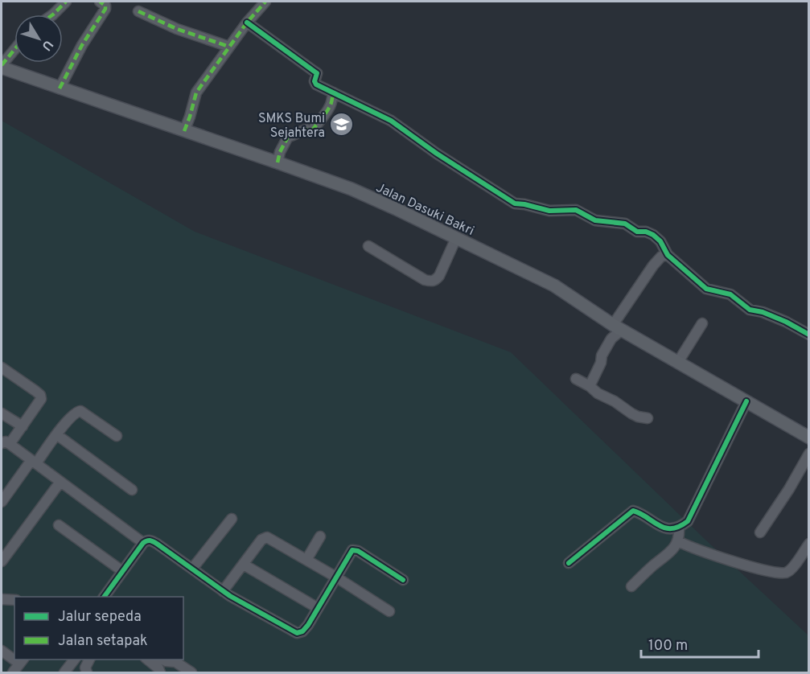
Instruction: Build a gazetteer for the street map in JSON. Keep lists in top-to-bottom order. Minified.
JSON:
{"streets":{"main road":["Jalan Dasuki Bakri"]},"places":{"school or university":["SMKS Bumi Sejahtera"]},"legend":["Jalur sepeda","Jalan setapak"],"scale_bar":"100 m","north":"bottom right"}
